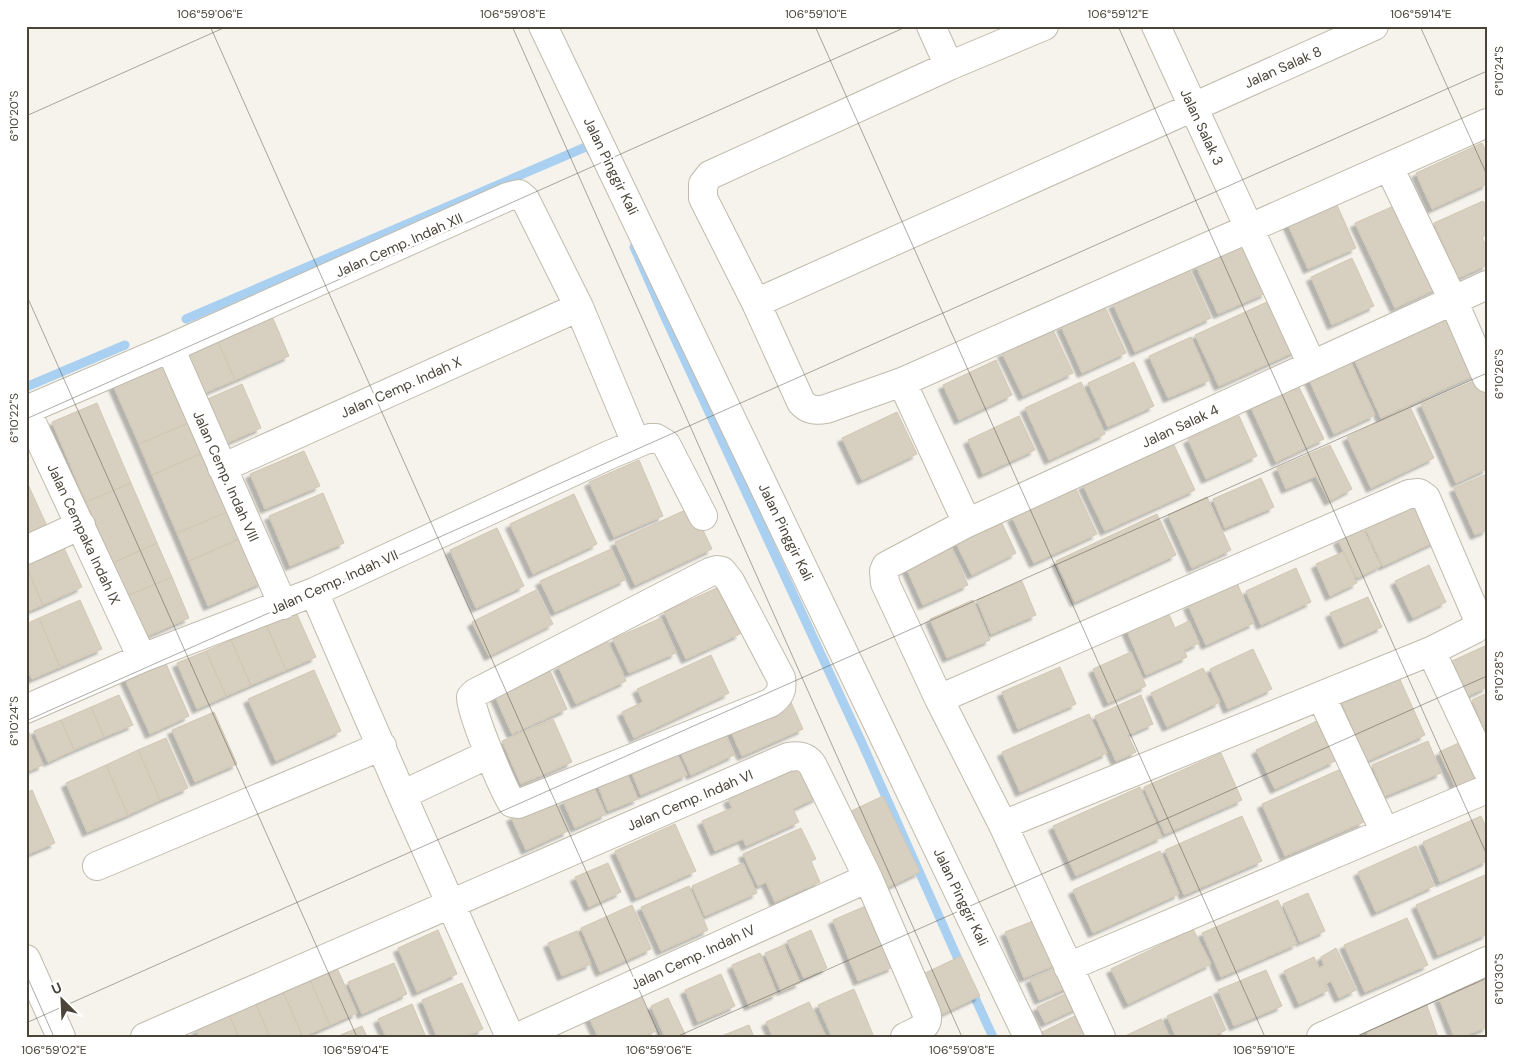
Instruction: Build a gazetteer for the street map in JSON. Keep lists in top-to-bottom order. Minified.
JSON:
{"streets":{"street":["Jalan Salak 8","Jalan Salak 3","Jalan Pinggir Kali","Jalan Cemp. Indah XII","Jalan Cemp. Indah X","Jalan Salak 4","Jalan Cemp. Indah VIII","Jalan Cempaka Indah IX","Jalan Cemp. Indah VII","Jalan Cemp. Indah VI","Jalan Cemp. Indah IV"]},"crossings":[["Jalan Salak 8","Jalan Salak 3"],["Jalan Salak 3","Jalan Salak 4"],["Jalan Cemp. Indah XII","Jalan Cemp. Indah X"],["Jalan Cemp. Indah XII","Jalan Cemp. Indah VIII"],["Jalan Cemp. Indah XII","Jalan Cempaka Indah IX"],["Jalan Cemp. Indah XII","Jalan Cemp. Indah VII"],["Jalan Cemp. Indah X","Jalan Cemp. Indah VIII"],["Jalan Cemp. Indah VIII","Jalan Cemp. Indah VII"],["Jalan Cempaka Indah IX","Jalan Cemp. Indah VII"],["Jalan Cemp. Indah VI","Jalan Cemp. Indah IV"]],"north":"top left","coordinates":["106°59'06\"E","106°59'08\"E","106°59'10\"E","106°59'12\"E","106°59'14\"E","6°10'24\"S","6°10'20\"S","6°10'26\"S","6°10'22\"S","6°10'28\"S","6°10'30\"S","106°59'02\"E","106°59'04\"E"]}
